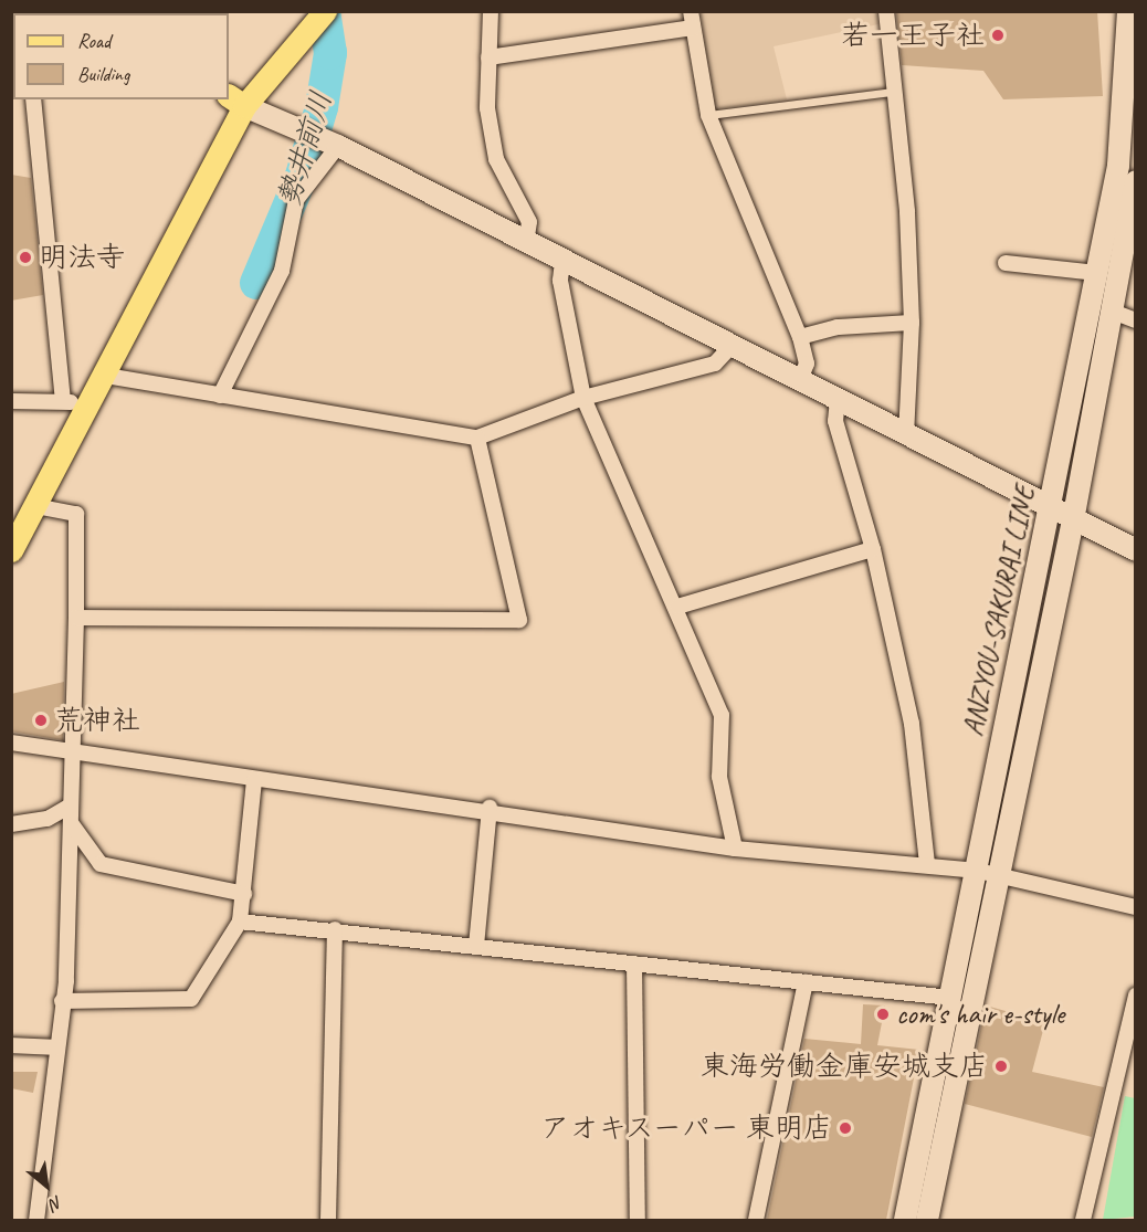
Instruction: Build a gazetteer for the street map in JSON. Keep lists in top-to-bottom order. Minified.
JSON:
{"streets":{"main road":["ANZYOU-SAKURAI LINE"]},"water":["勢井前川"],"places":["若一王子社","明法寺","荒神社","com's hair e-style","東海労働金庫安城支店","アオキスーパー 東明店"],"legend":["Road","Building"],"north":"bottom right"}
